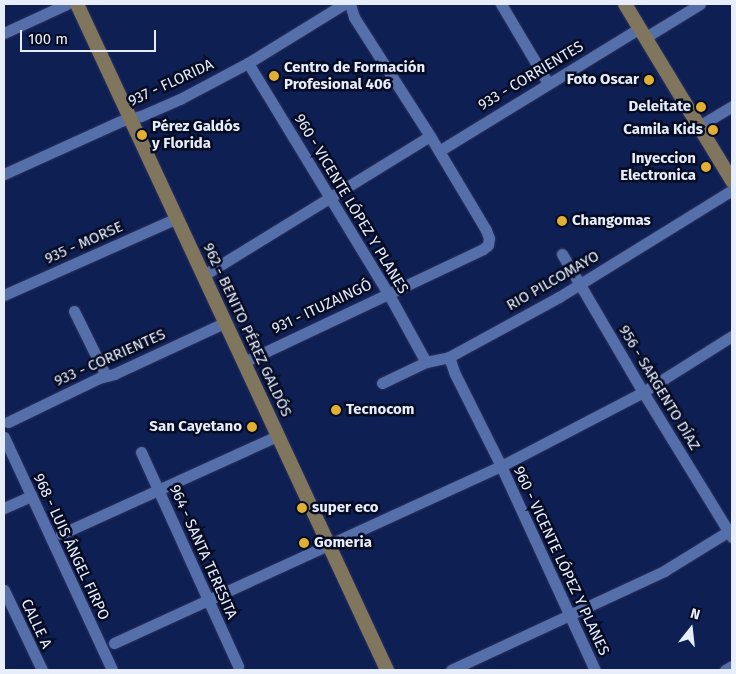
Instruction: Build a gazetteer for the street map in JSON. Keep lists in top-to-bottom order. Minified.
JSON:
{"streets":{"main road":["962 - BENITO PÉREZ GALDÓS"],"street":["933 - CORRIENTES","937 - FLORIDA","960 - VICENTE LÓPEZ Y PLANES","935 - MORSE","RIO PILCOMAYO","931 - ITUZAINGÓ","956 - SARGENTO DÍAZ","968 - LUIS ÁNGEL FIRPO","964 - SANTA TERESITA","CALLE A"]},"crossings":[["933 - CORRIENTES","931 - ITUZAINGÓ"],["933 - CORRIENTES","962 - BENITO PÉREZ GALDÓS"],["937 - FLORIDA","960 - VICENTE LÓPEZ Y PLANES"],["937 - FLORIDA","962 - BENITO PÉREZ GALDÓS"],["960 - VICENTE LÓPEZ Y PLANES","RIO PILCOMAYO"],["960 - VICENTE LÓPEZ Y PLANES","931 - ITUZAINGÓ"],["935 - MORSE","962 - BENITO PÉREZ GALDÓS"],["RIO PILCOMAYO","956 - SARGENTO DÍAZ"],["931 - ITUZAINGÓ","962 - BENITO PÉREZ GALDÓS"]],"places":["Centro de Formación Profesional 406","Foto Oscar","Deleitate","Camila Kids","Pérez Galdós y Florida","Inyeccion Electronica","Changomas","Tecnocom","San Cayetano","super eco","Gomeria"],"scale_bar":"100 m","north":"top"}
